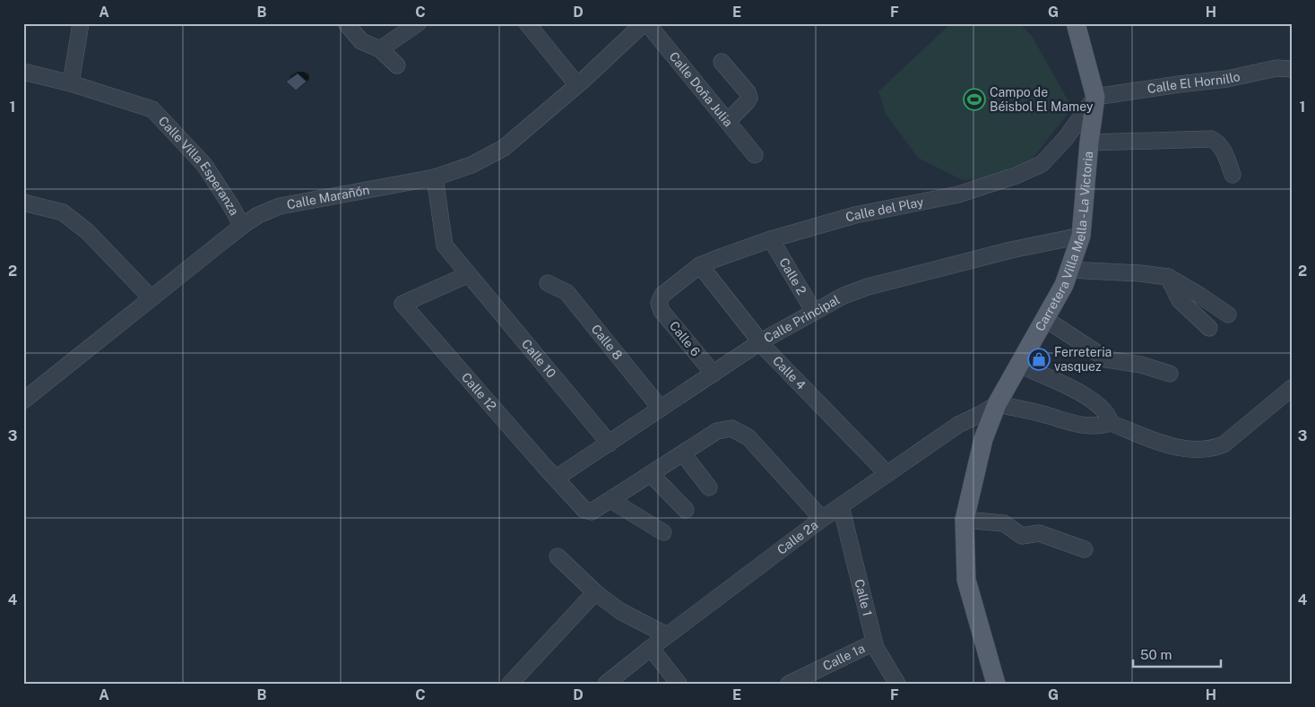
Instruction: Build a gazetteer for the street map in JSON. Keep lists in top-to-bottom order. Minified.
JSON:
{"streets":{"main road":["Carretera Villa Mella - La Victoria"],"street":["Calle El Hornillo","Calle Doña Julia","Calle Villa Esperanza","Calle Marañón","Calle del Play","Calle 2","Calle Principal","Calle 6","Calle 8","Calle 10","Calle 4","Calle 12","Calle 2a","Calle 1","Calle 1a"]},"crossings":[["Calle El Hornillo","Calle del Play"],["Calle El Hornillo","Carretera Villa Mella - La Victoria"],["Calle Villa Esperanza","Calle Marañón"],["Calle Marañón","Calle 10"],["Calle del Play","Carretera Villa Mella - La Victoria"],["Calle del Play","Calle 2"],["Calle del Play","Calle 6"],["Calle del Play","Calle 4"],["Carretera Villa Mella - La Victoria","Calle Principal"],["Carretera Villa Mella - La Victoria","Calle 2a"],["Calle 2","Calle Principal"],["Calle Principal","Calle 6"],["Calle Principal","Calle 8"],["Calle Principal","Calle 10"],["Calle Principal","Calle 4"],["Calle Principal","Calle 12"],["Calle 10","Calle 12"],["Calle 4","Calle 2a"],["Calle 12","Calle 2a"],["Calle 2a","Calle 1"],["Calle 1","Calle 1a"]],"places":{"sports":["Campo de Béisbol El Mamey"],"shop":["Ferreteria vasquez"]},"scale_bar":"50 m","grid":{"columns":["A","B","C","D","E","F","G","H"],"rows":["1","2","3","4"]}}
